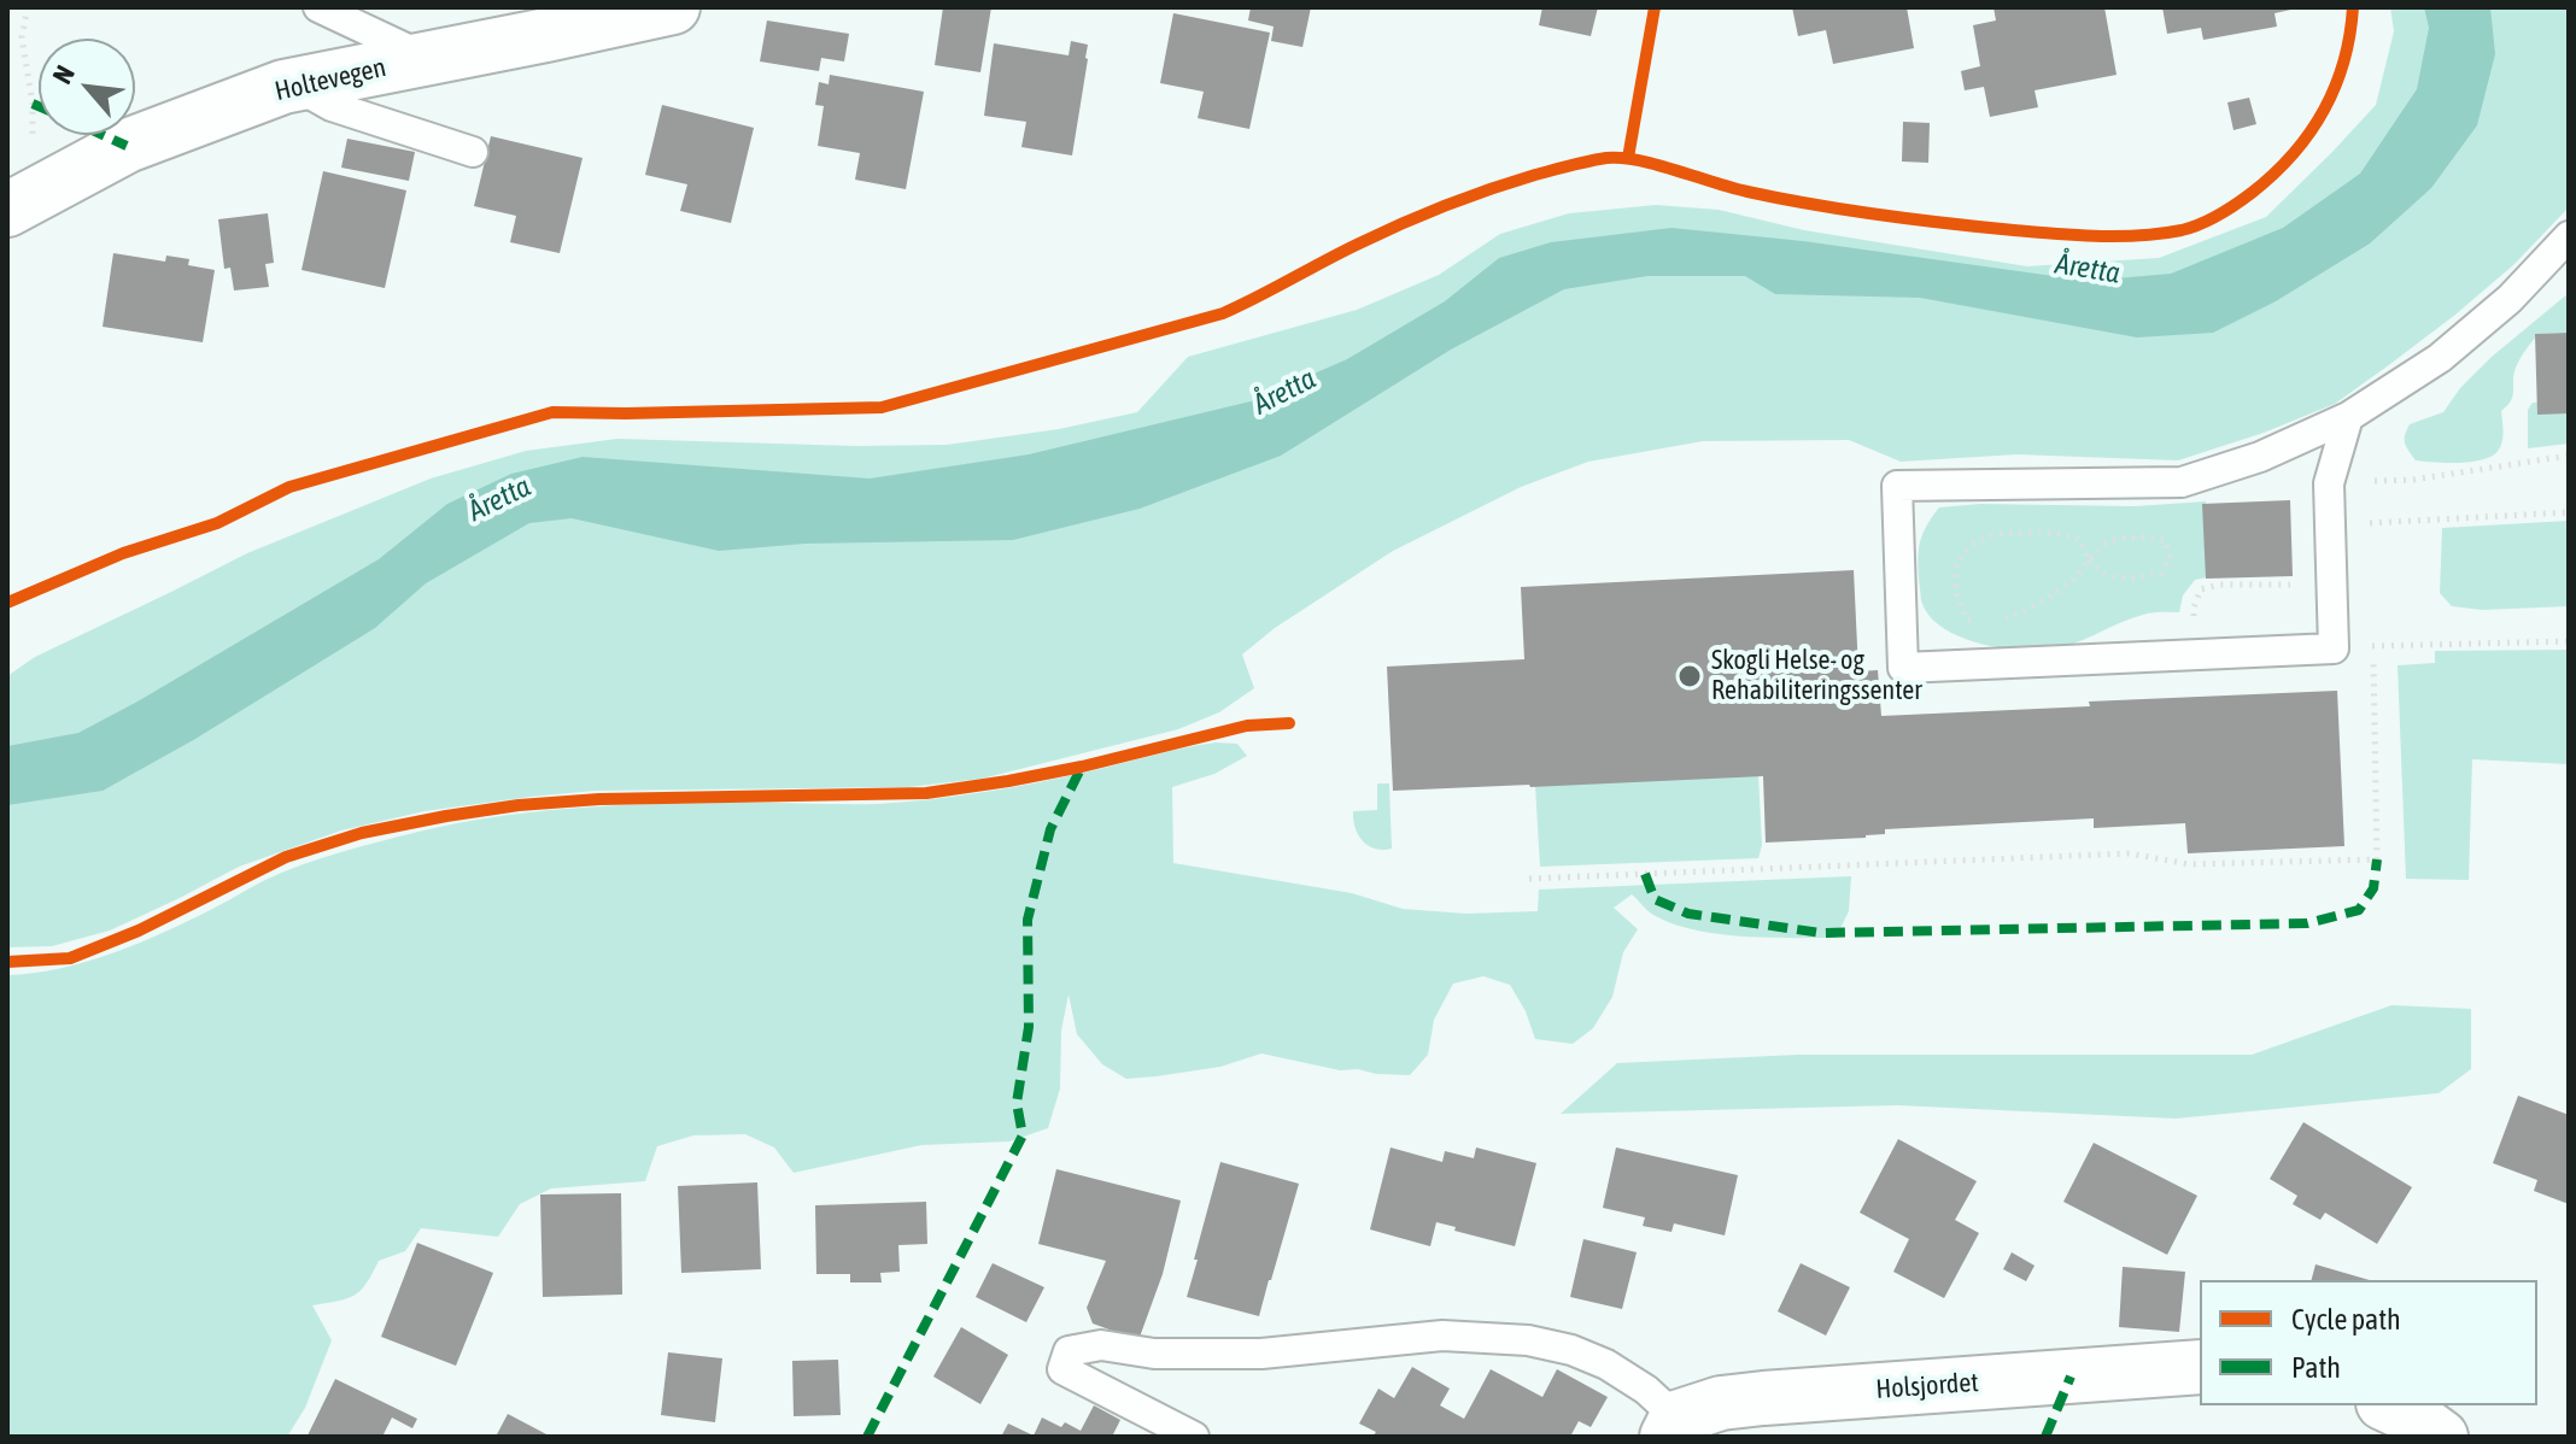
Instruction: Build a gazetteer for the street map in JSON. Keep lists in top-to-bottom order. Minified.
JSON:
{"streets":{"street":["Holtevegen","Holsjordet"]},"water":["Åretta"],"places":["Skogli Helse- og Rehabiliteringssenter"],"legend":["Cycle path","Path"],"north":"top left"}
